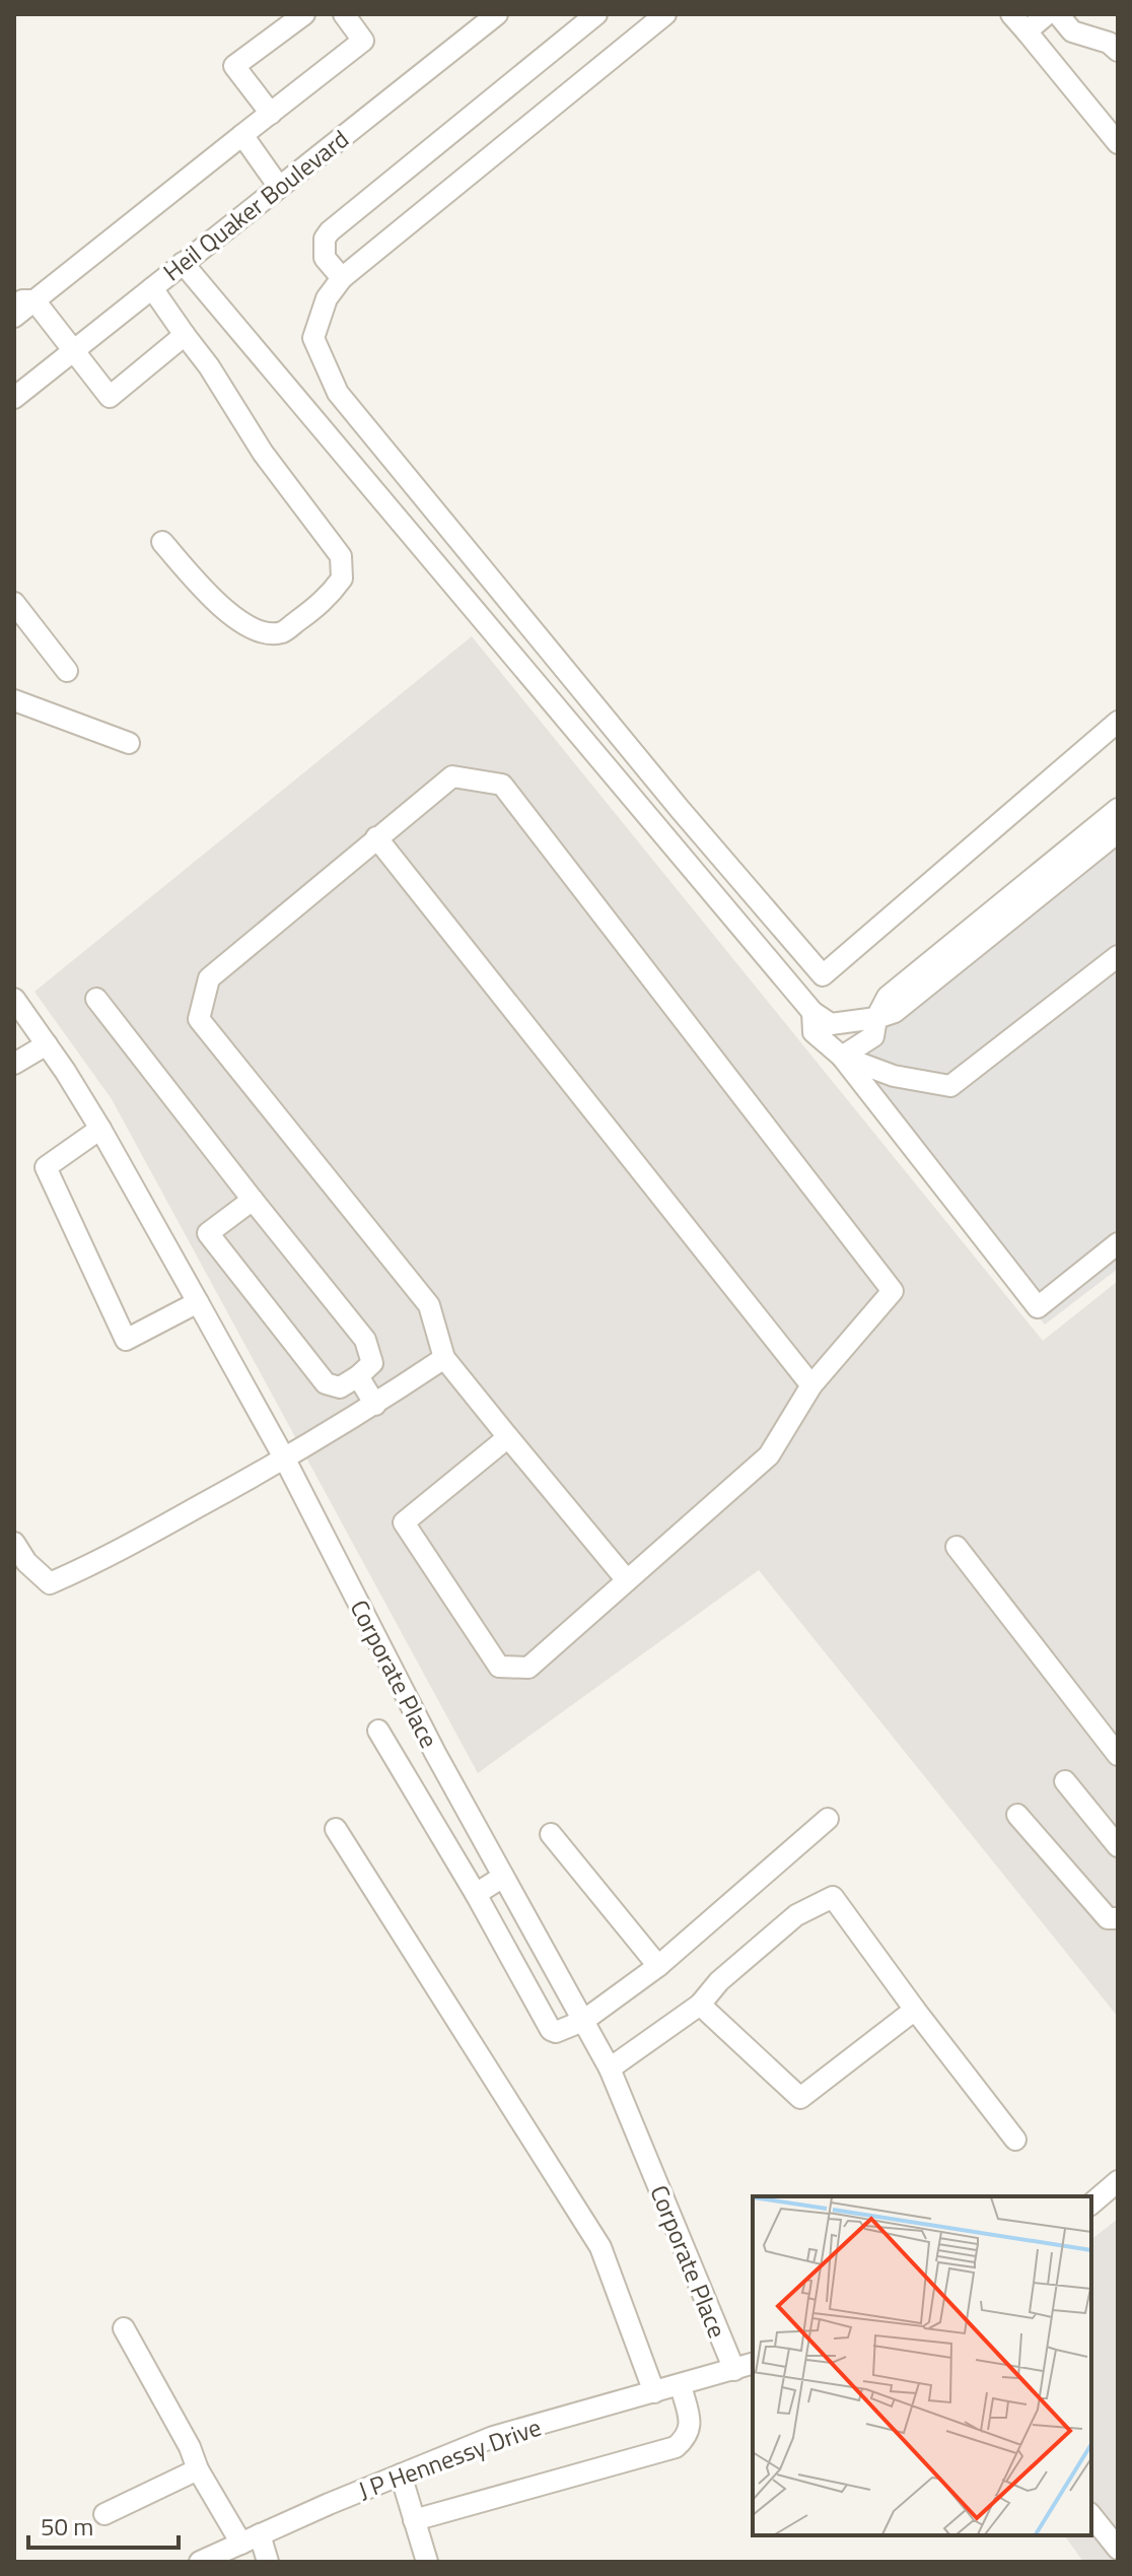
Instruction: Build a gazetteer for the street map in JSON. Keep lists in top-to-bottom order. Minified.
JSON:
{"streets":{"street":["Heil Quaker Boulevard","Corporate Place","J P Hennessy Drive"]},"crossings":[["Corporate Place","J P Hennessy Drive"]],"scale_bar":"50 m"}
